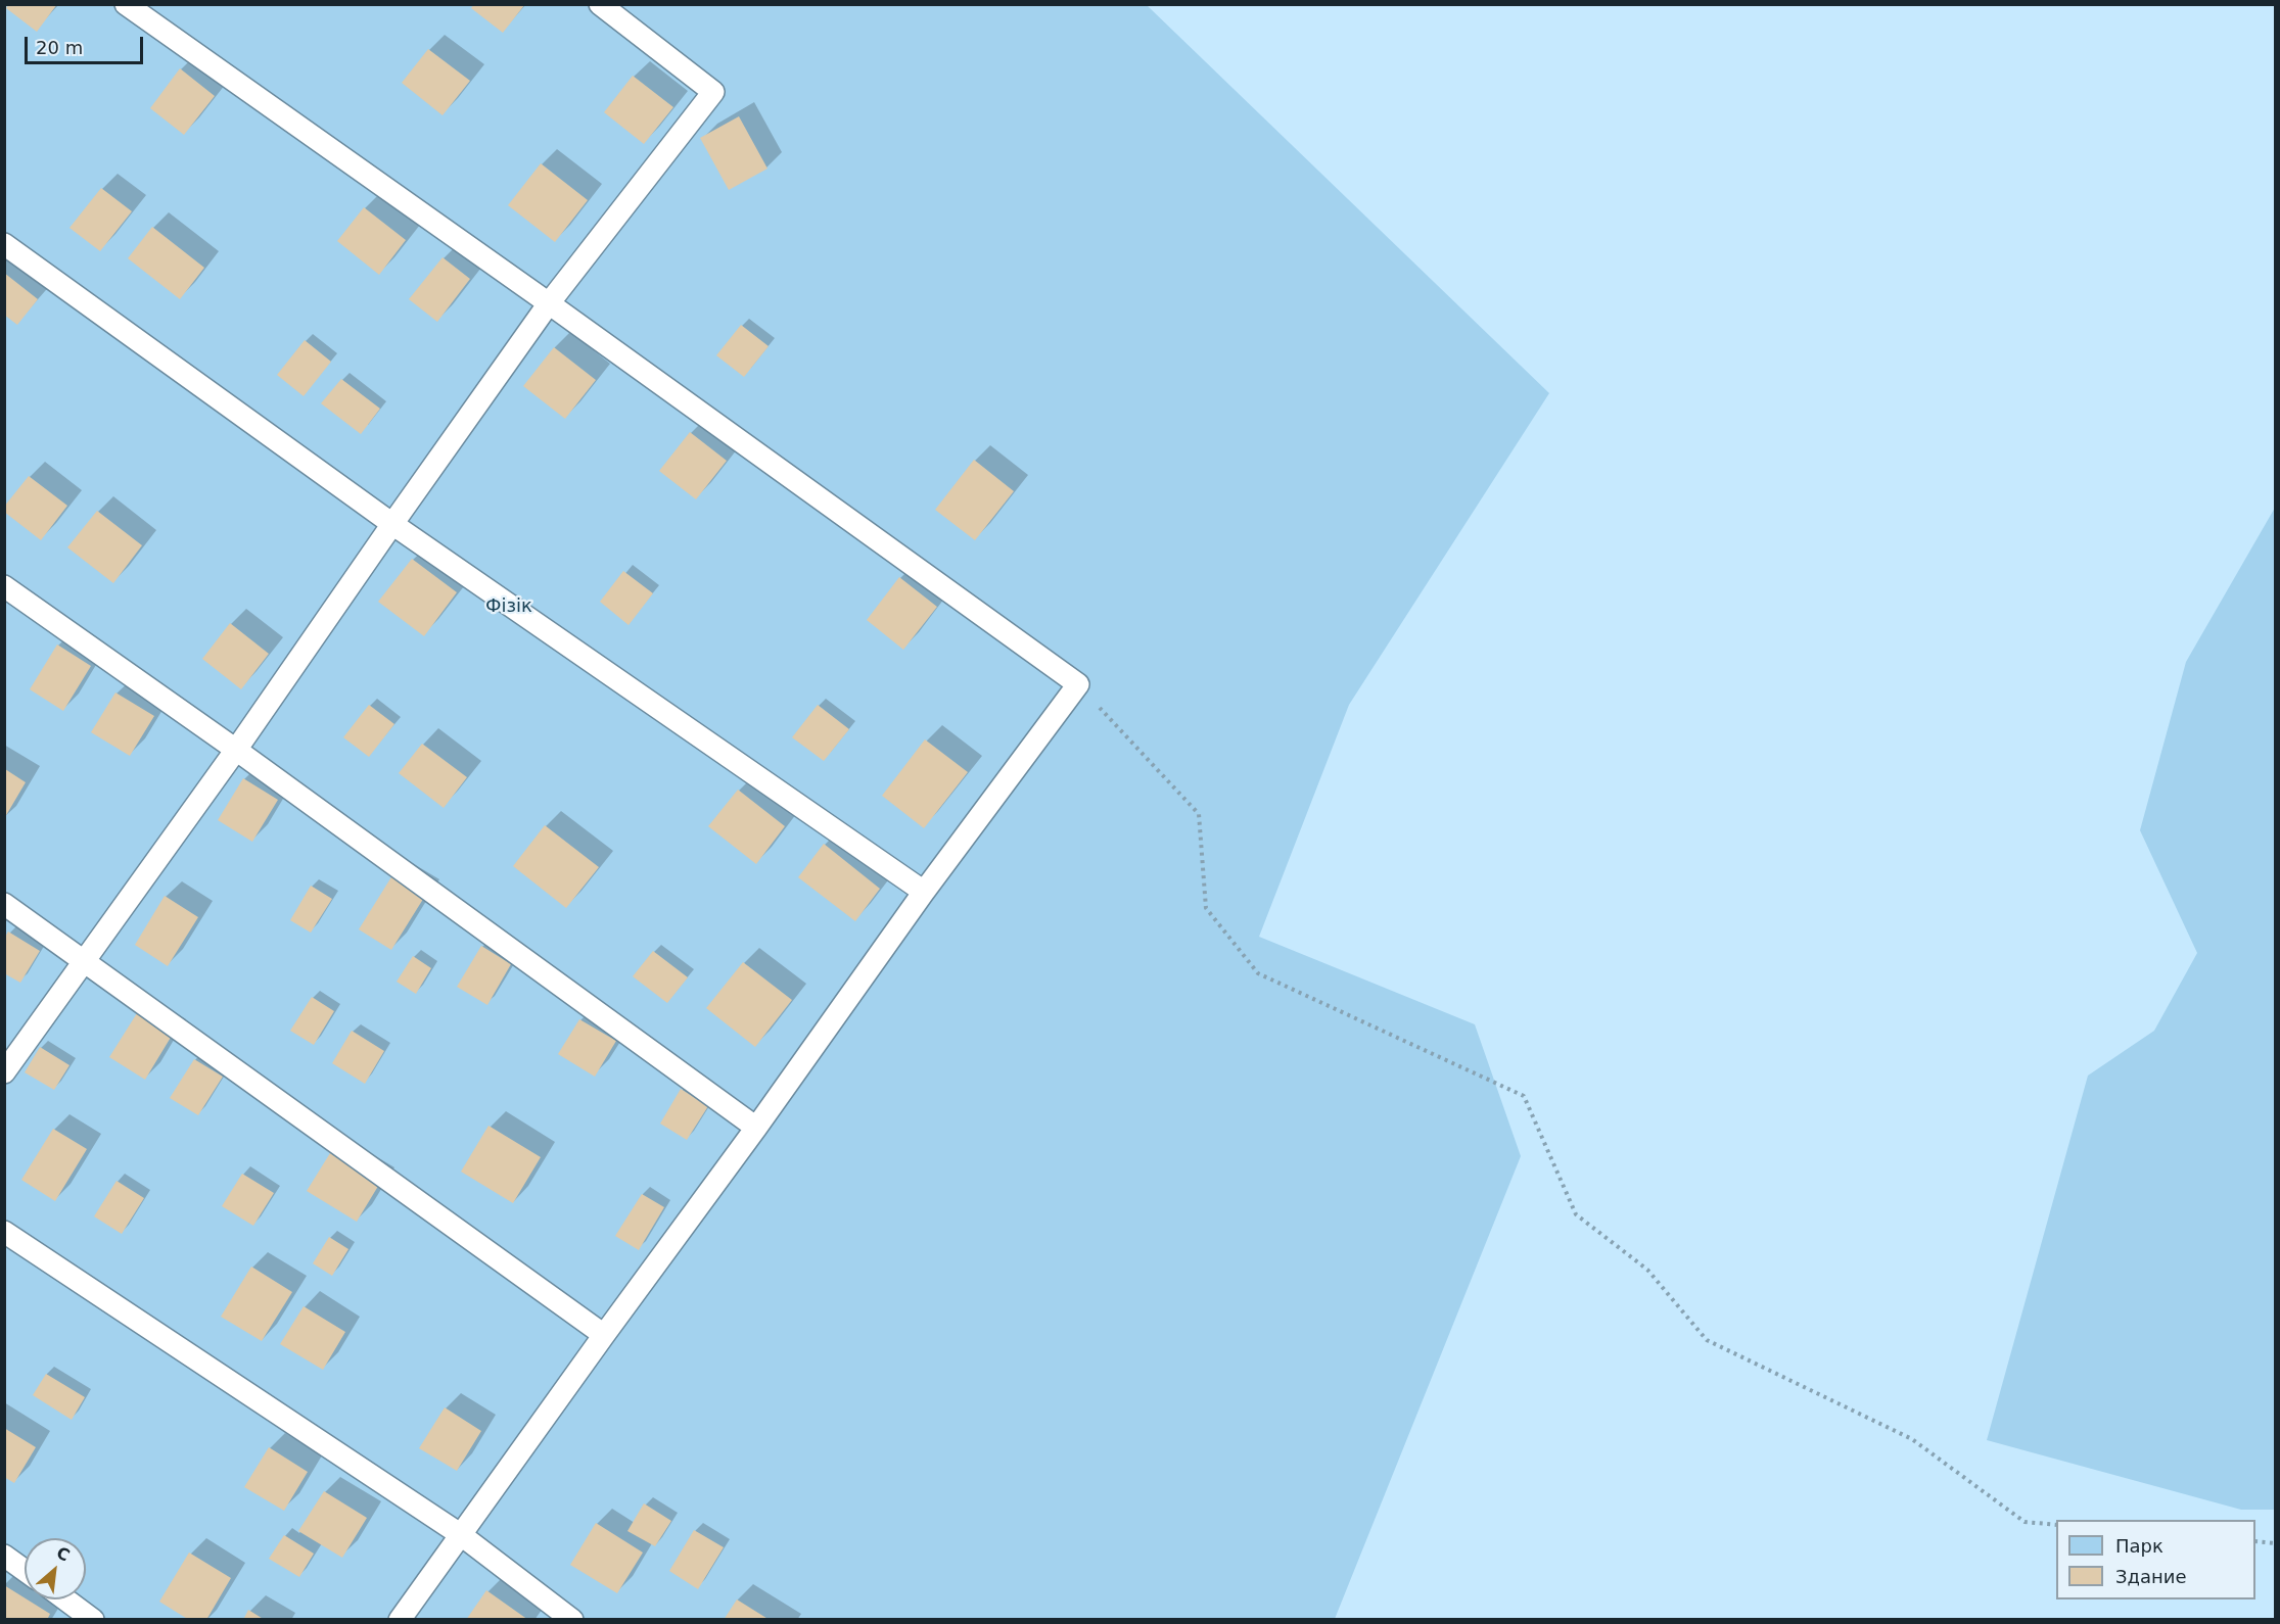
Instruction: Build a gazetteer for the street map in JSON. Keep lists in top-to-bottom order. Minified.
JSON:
{"parks":["Фізік"],"legend":["Парк","Здание"],"scale_bar":"20 m","north":"top right"}
